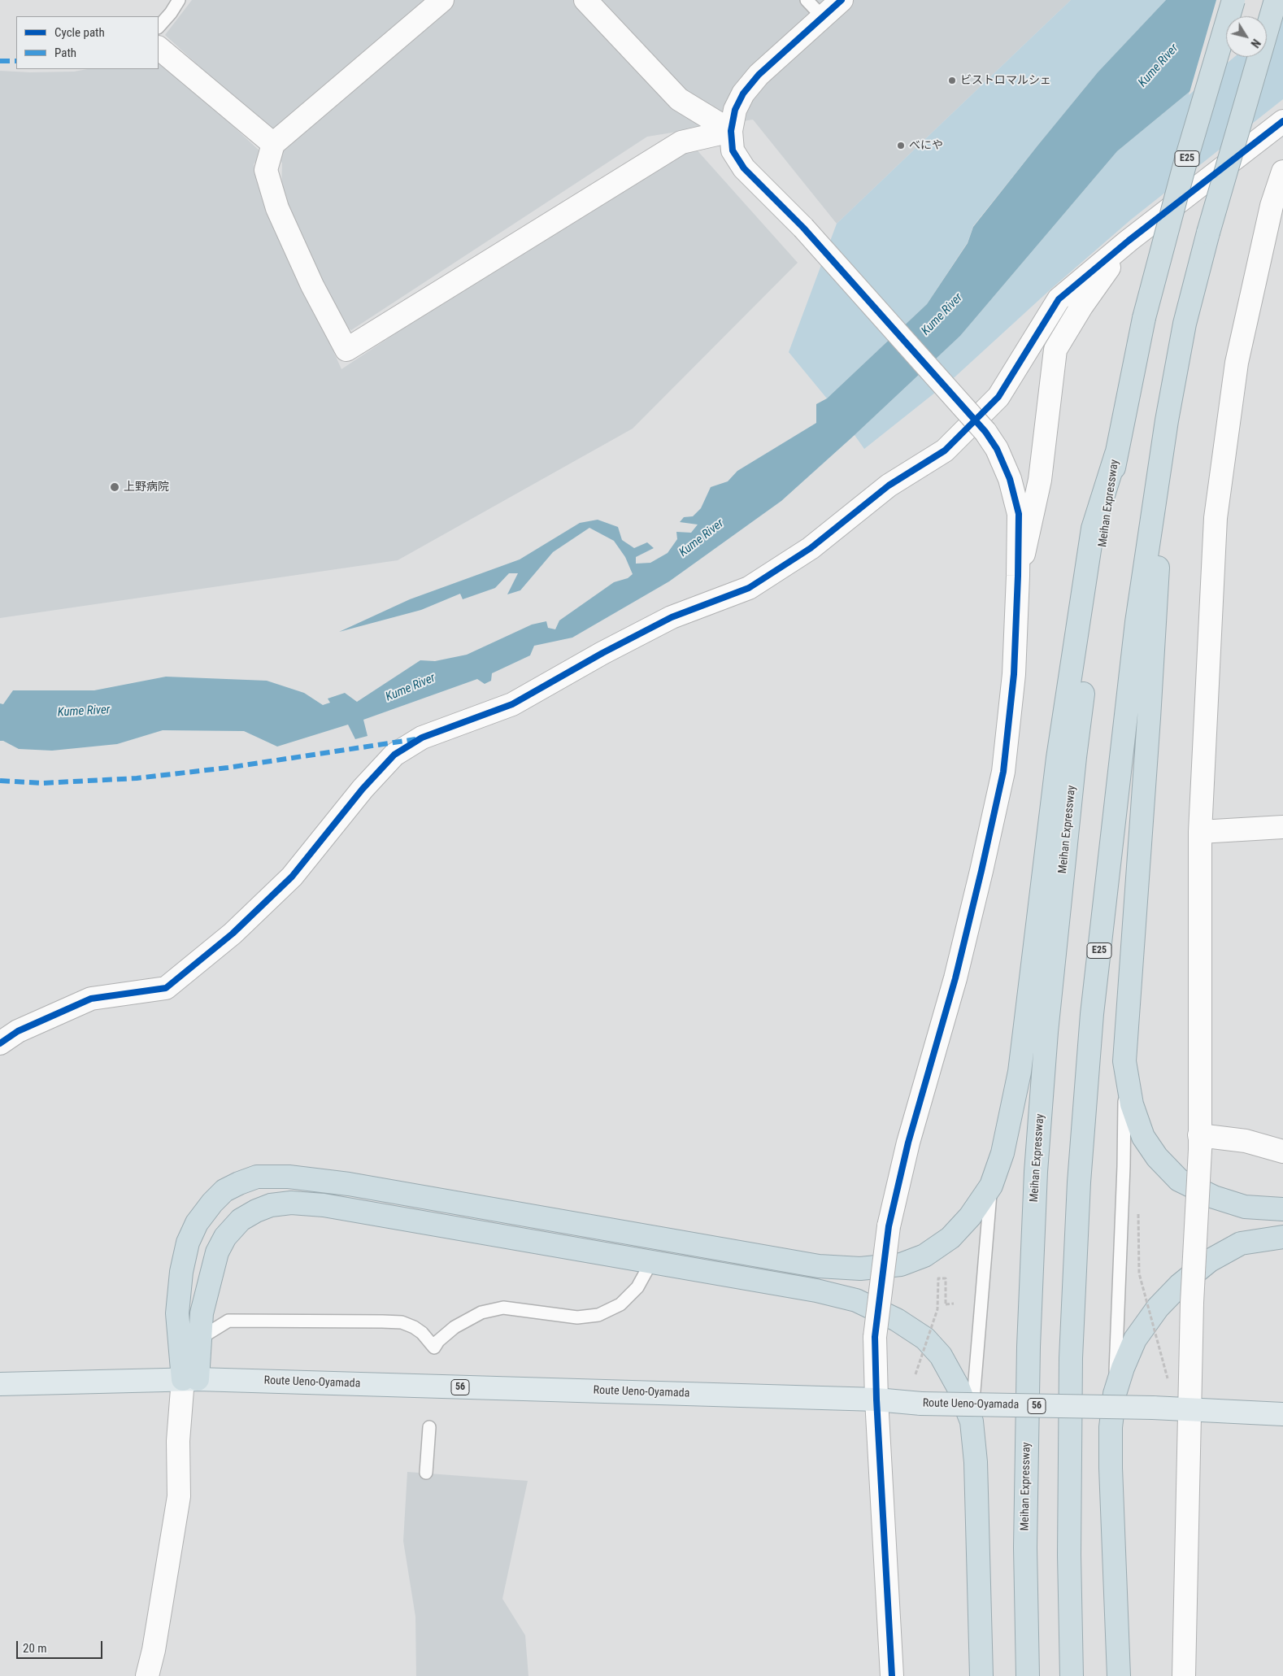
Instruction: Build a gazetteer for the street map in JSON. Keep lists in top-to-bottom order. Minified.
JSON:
{"streets":{"highway":["E25","Meihan Expressway"],"main road":["Route Ueno-Oyamada","56"]},"water":["Kume River"],"places":["ビストロマルシェ","べにや","上野病院"],"legend":["Cycle path","Path"],"scale_bar":"20 m","north":"bottom right"}
